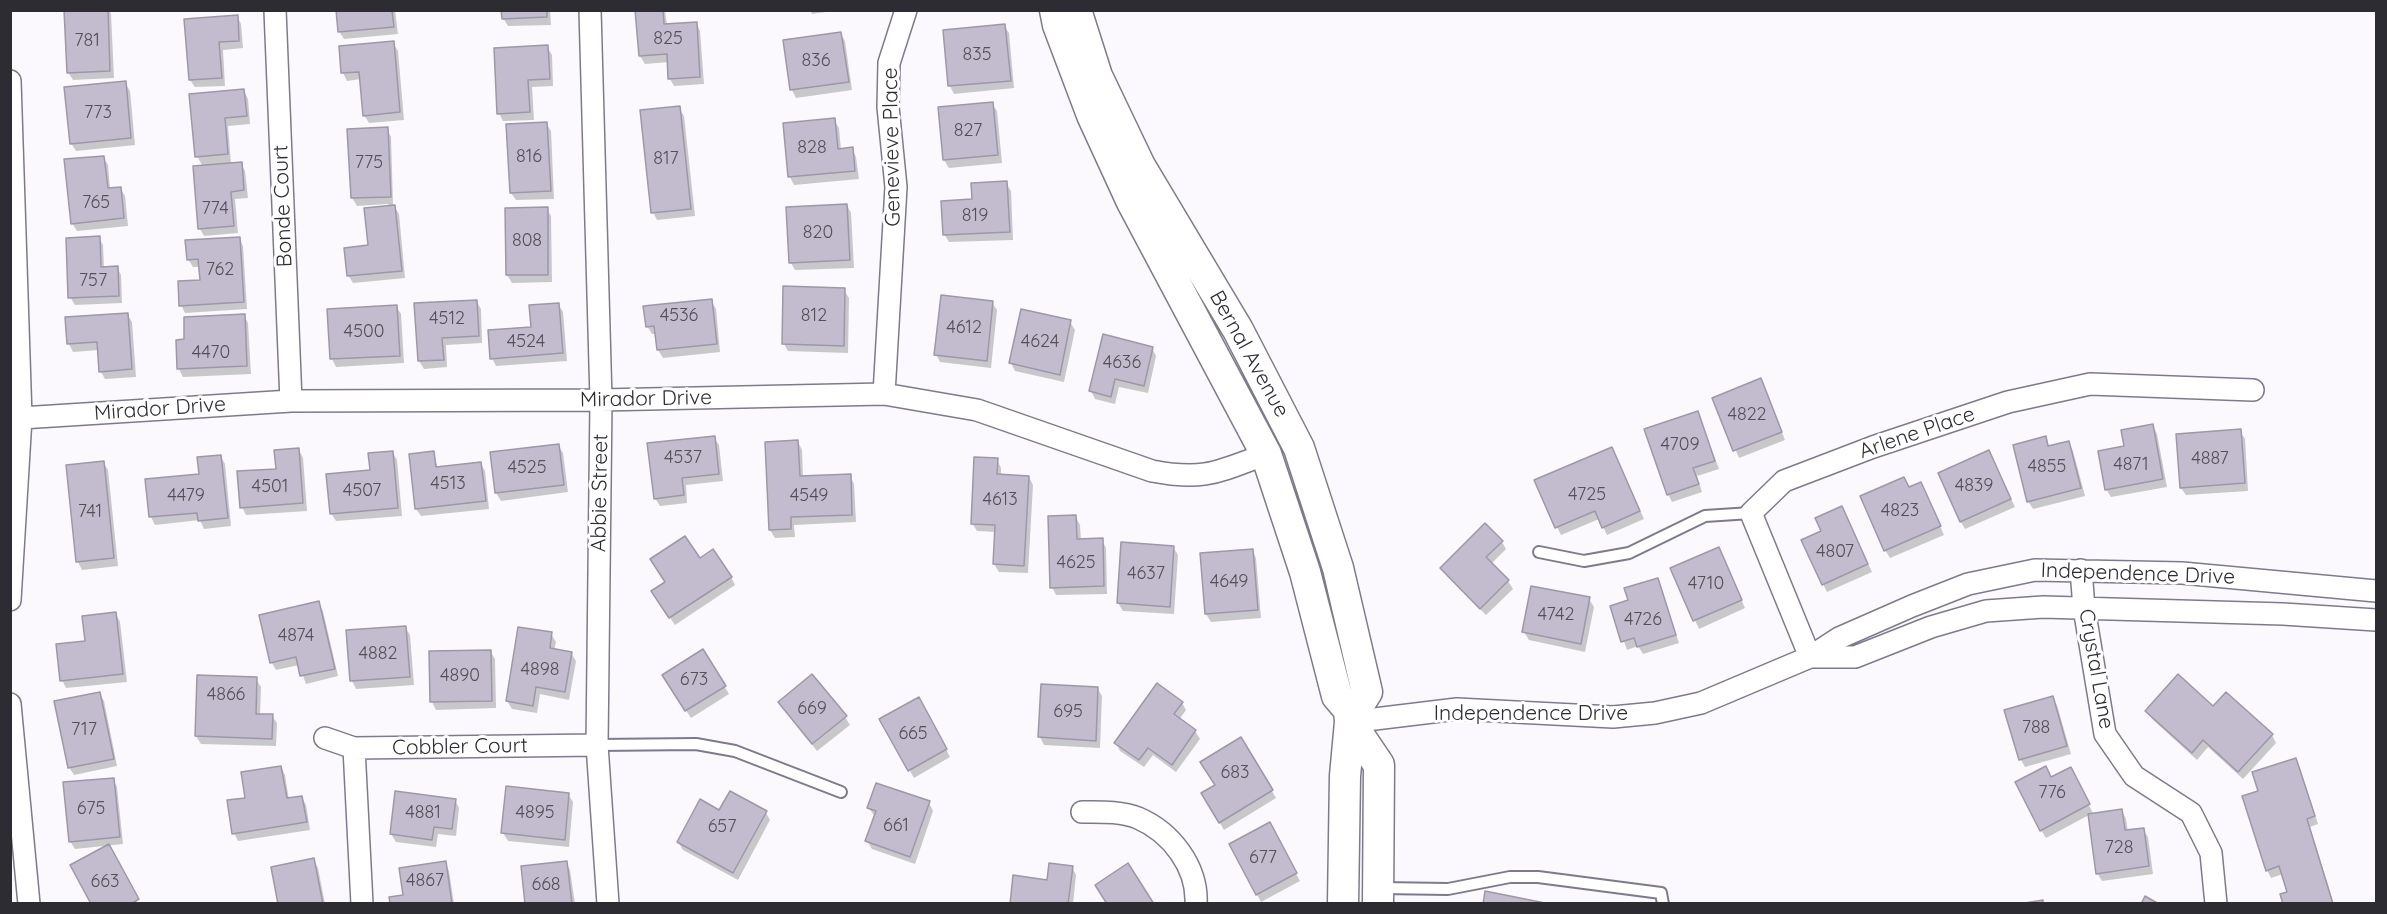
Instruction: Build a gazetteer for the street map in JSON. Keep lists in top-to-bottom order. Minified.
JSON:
{"streets":{"main road":["Bernal Avenue"],"street":["Genevieve Place","Bonde Court","Mirador Drive","Arlene Place","Abbie Street","Independence Drive","Crystal Lane","Cobbler Court"]},"crossings":[["Genevieve Place","Mirador Drive"],["Bonde Court","Mirador Drive"],["Bernal Avenue","Mirador Drive"],["Bernal Avenue","Independence Drive"],["Mirador Drive","Abbie Street"],["Abbie Street","Cobbler Court"],["Independence Drive","Crystal Lane"]],"house_numbers":["825","781","835","836","773","827","828","816","817","775","765","774","819","820","808","762","757","4536","812","4512","4612","4500","4524","4624","4470","4636","4822","4709","4537","4887","4871","4855","4525","4513","4839","4501","4507","4725","4479","4549","4613","4823","741","4807","4625","4637","4649","4710","4742","4726","4874","4882","4898","4890","673","4866","669","695","788","717","665","683","776","675","4881","4895","661","657","728","677","4867","663","668"]}
